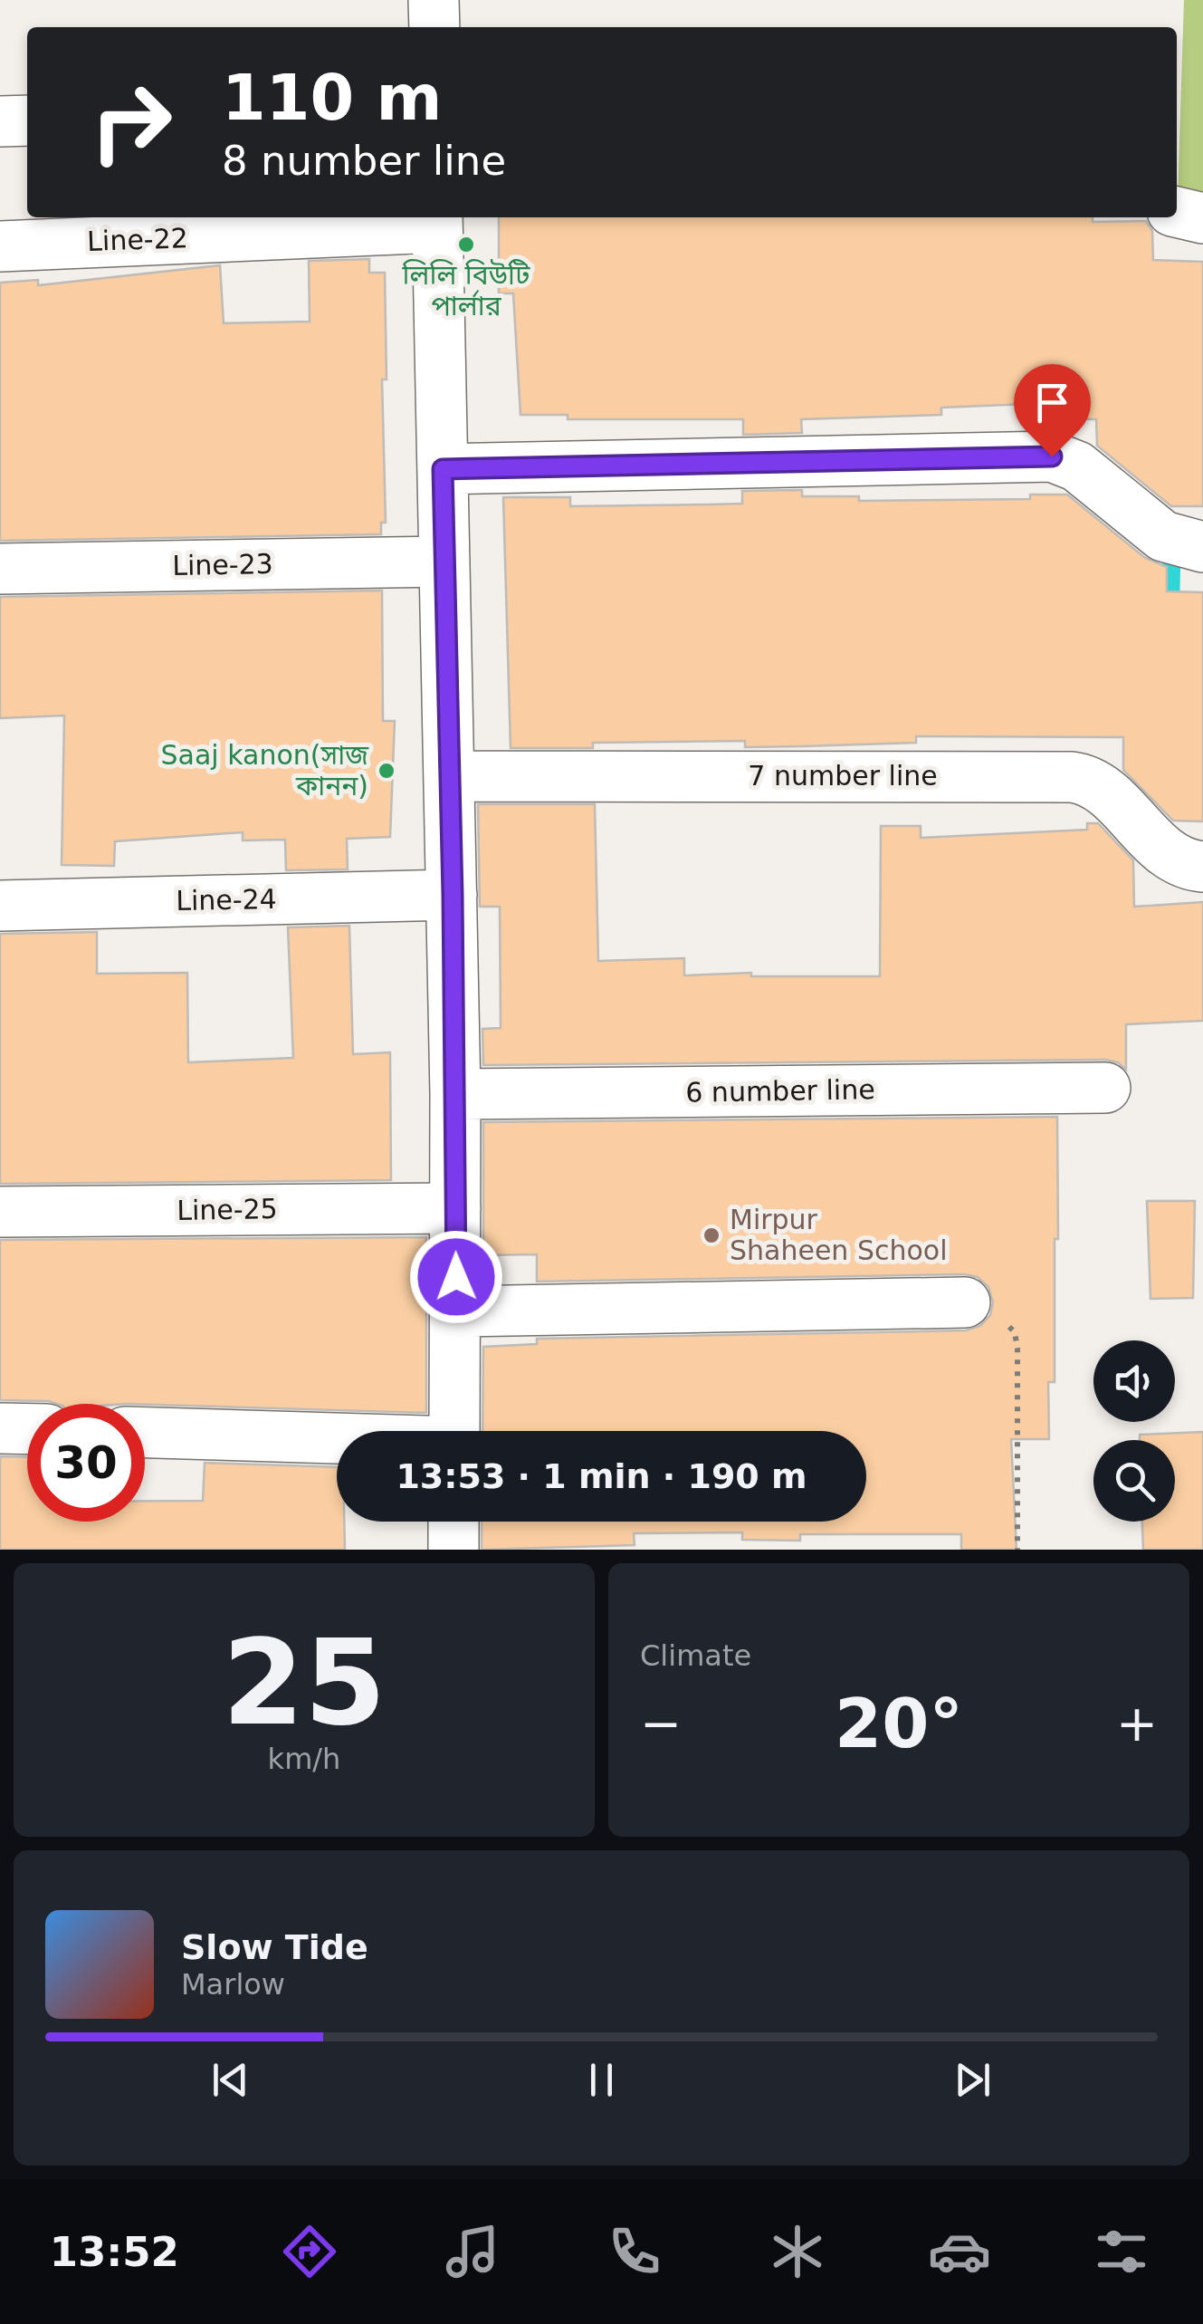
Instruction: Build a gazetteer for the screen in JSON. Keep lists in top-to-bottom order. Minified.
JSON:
{"streets":{"street":["Line-22","Line-23","7 number line","Line-24","6 number line","Line-25"]},"places":["লিলি বিউটি পার্লার","Saaj kanon(সাজ কানন)","Mirpur Shaheen School"],"page":{"turn":["110 m","8 number line"],"limit":"30","trip":"13:53 · 1 min · 190 m","tile":[["25","km/h"],"Climate"],"heat":["−","20°","+"],"song":["Slow Tide","Marlow"],"tabs":"13:52"}}
